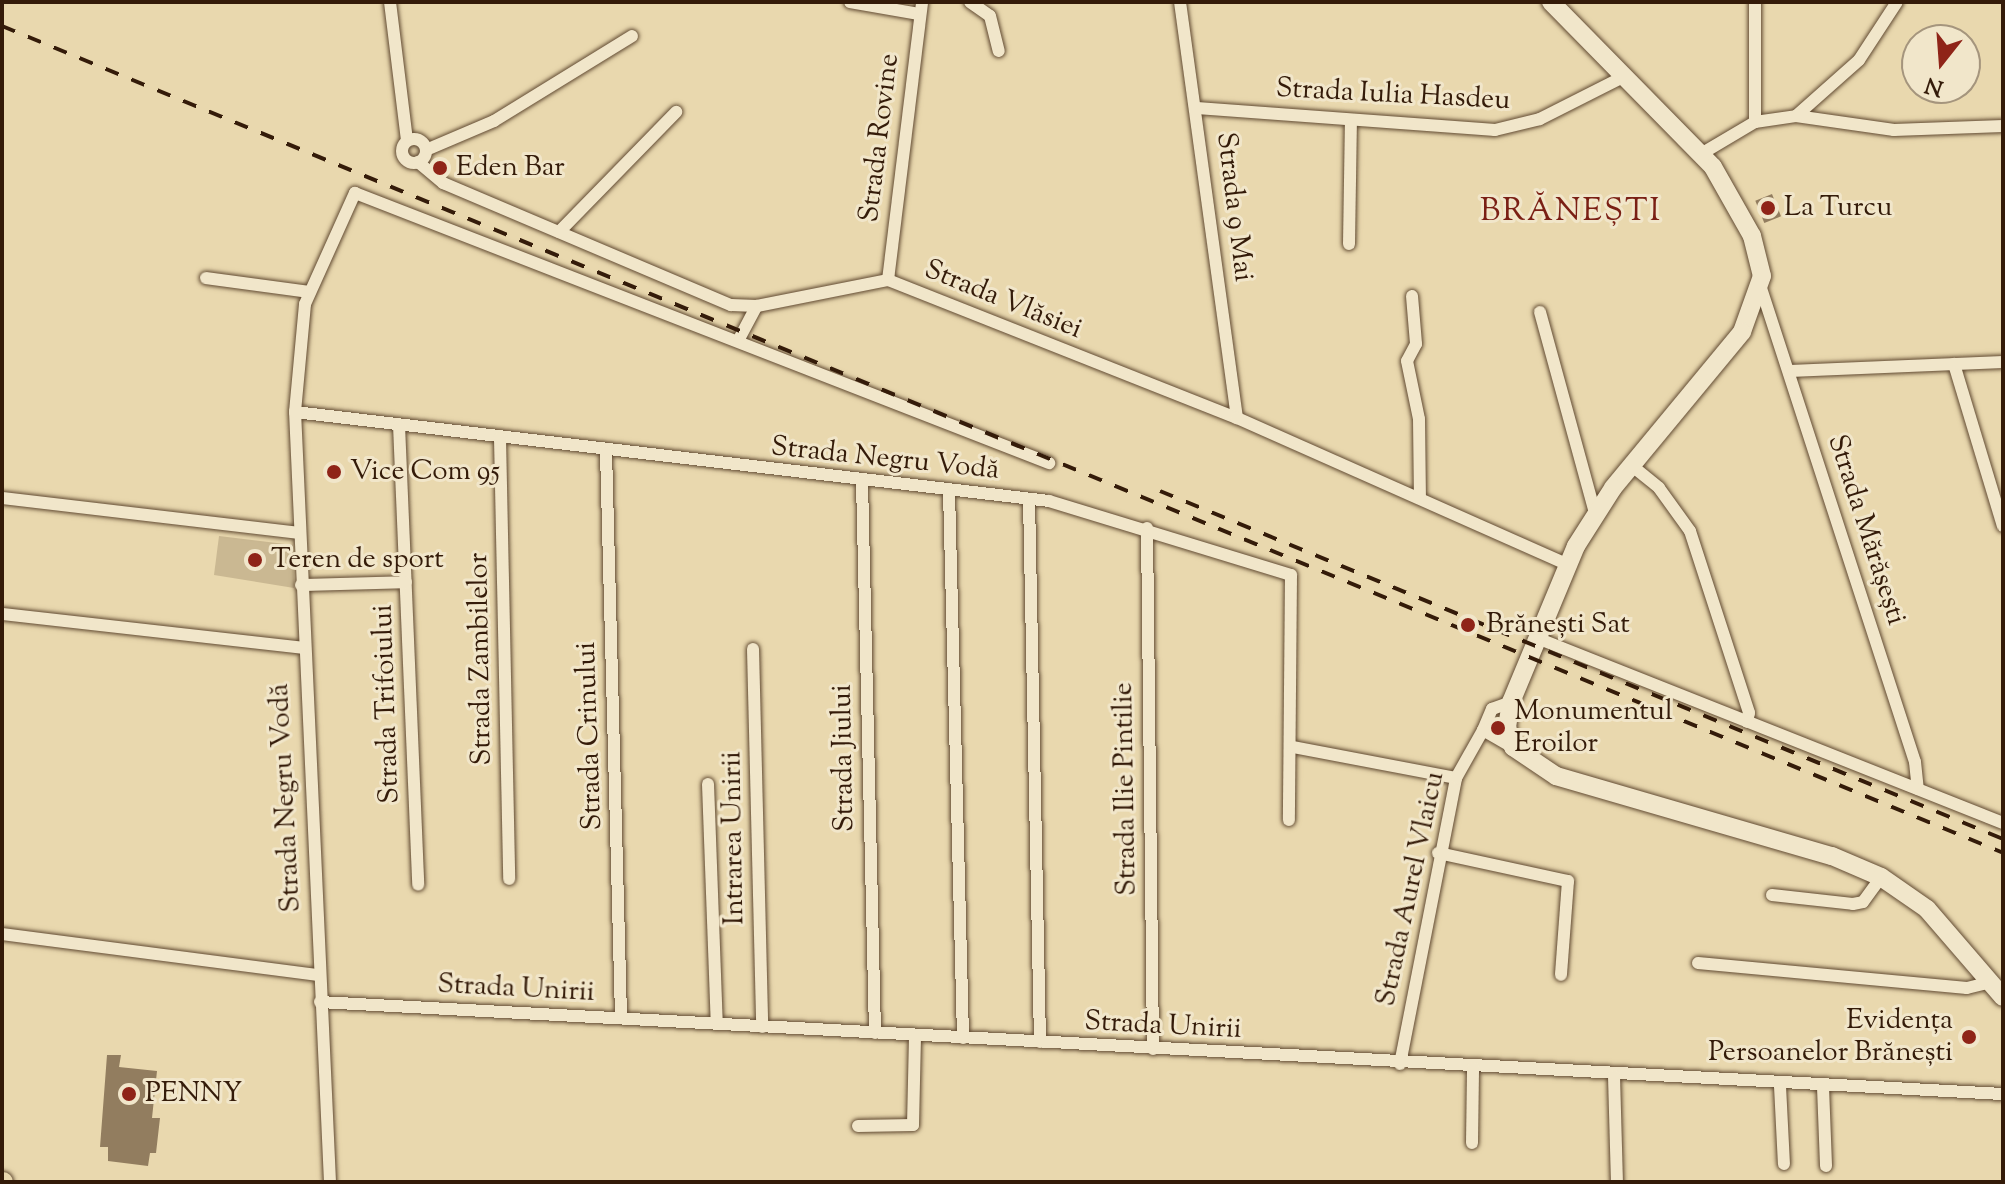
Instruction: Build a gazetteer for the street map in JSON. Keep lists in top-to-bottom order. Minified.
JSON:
{"streets":{"street":["Strada Iulia Hasdeu","Strada Rovine","Strada 9 Mai","Strada Vlăsiei","Strada Negru Vodă","Strada Mărășești","Strada Zambilelor","Strada Trifoiului","Strada Crinului","Strada Jiului","Strada Ilie Pintilie","Intrarea Unirii","Strada Aurel Vlaicu","Strada Unirii"]},"crossings":[["Strada Iulia Hasdeu","Strada 9 Mai"],["Strada Rovine","Strada Vlăsiei"],["Strada 9 Mai","Strada Vlăsiei"],["Strada Negru Vodă","Strada Zambilelor"],["Strada Negru Vodă","Strada Trifoiului"],["Strada Negru Vodă","Strada Crinului"],["Strada Negru Vodă","Strada Jiului"],["Strada Negru Vodă","Strada Ilie Pintilie"],["Strada Negru Vodă","Strada Unirii"],["Strada Crinului","Strada Unirii"],["Strada Jiului","Strada Unirii"],["Strada Ilie Pintilie","Strada Unirii"],["Intrarea Unirii","Strada Unirii"],["Strada Aurel Vlaicu","Strada Unirii"]],"districts":["BRĂNEȘTI"],"places":["Eden Bar","La Turcu","Vice Com 95","Teren de sport","Brănești Sat","Monumentul Eroilor","Evidența Persoanelor Brănești","PENNY"],"north":"bottom"}
